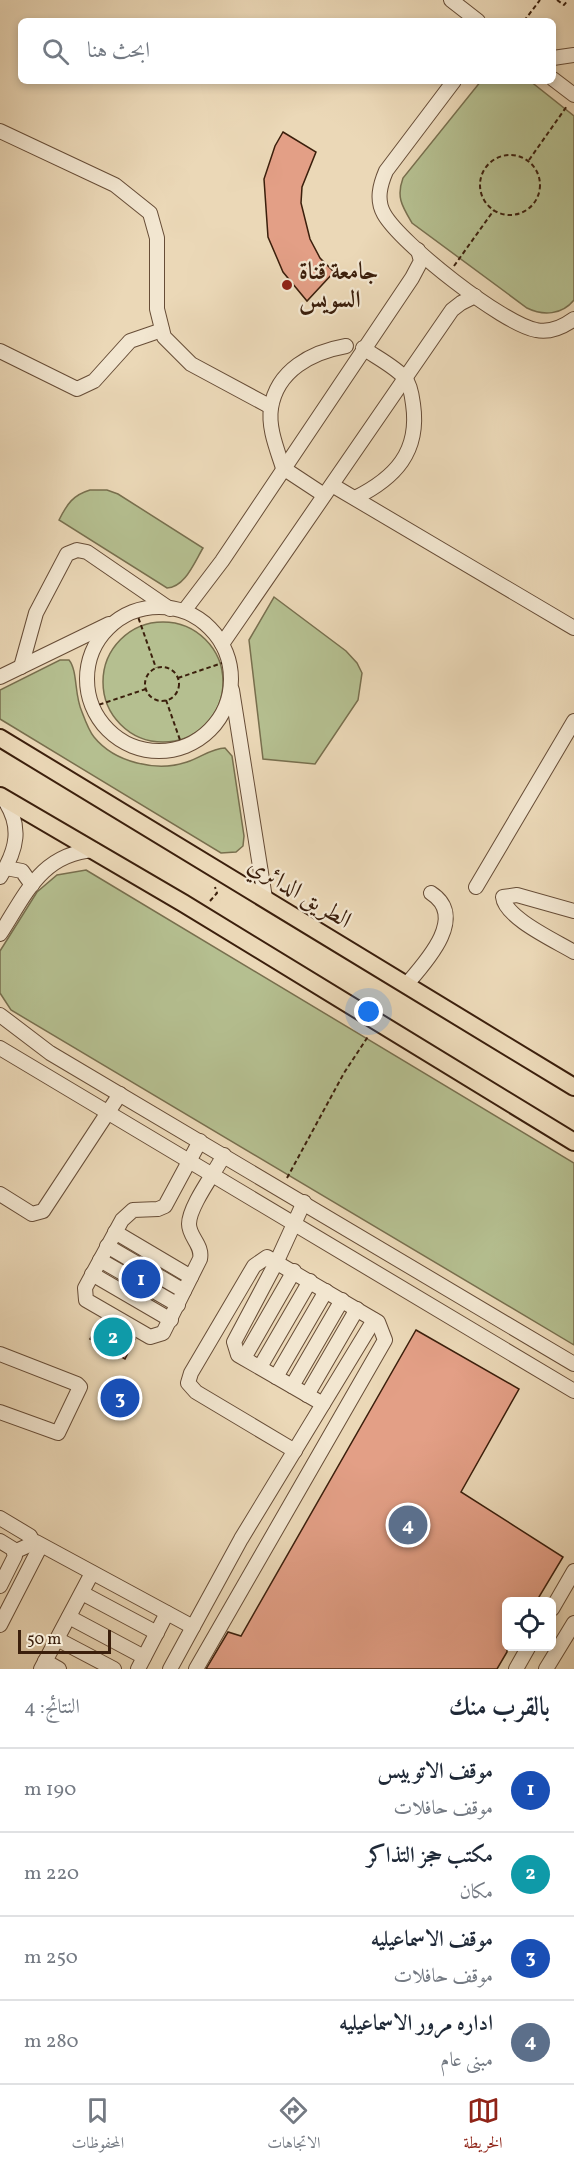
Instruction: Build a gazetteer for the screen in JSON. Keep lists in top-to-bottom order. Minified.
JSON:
{"streets":{"main road":["الطريق الدائري"]},"places":["جامعة قناة السويس"],"scale_bar":"50 m","page":{"search":"ابحث هنا","pins":["1","2","3","4"],"scale":"50 m","heading":["بالقرب منك","النتائج: 4"],"list":[{"mark":"1","name":"موقف الاتوبيس","note":"موقف حافلات","value":"190 m"},{"mark":"2","name":"مكتب حجز التذاكر","note":"مكان","value":"220 m"},{"mark":"3","name":"موقف الاسماعيليه","note":"موقف حافلات","value":"250 m"},{"mark":"4","name":"اداره مرور الاسماعيليه","note":"مبنى عام","value":"280 m"}],"nav":["الخريطة","الاتجاهات","المحفوظات"]}}
